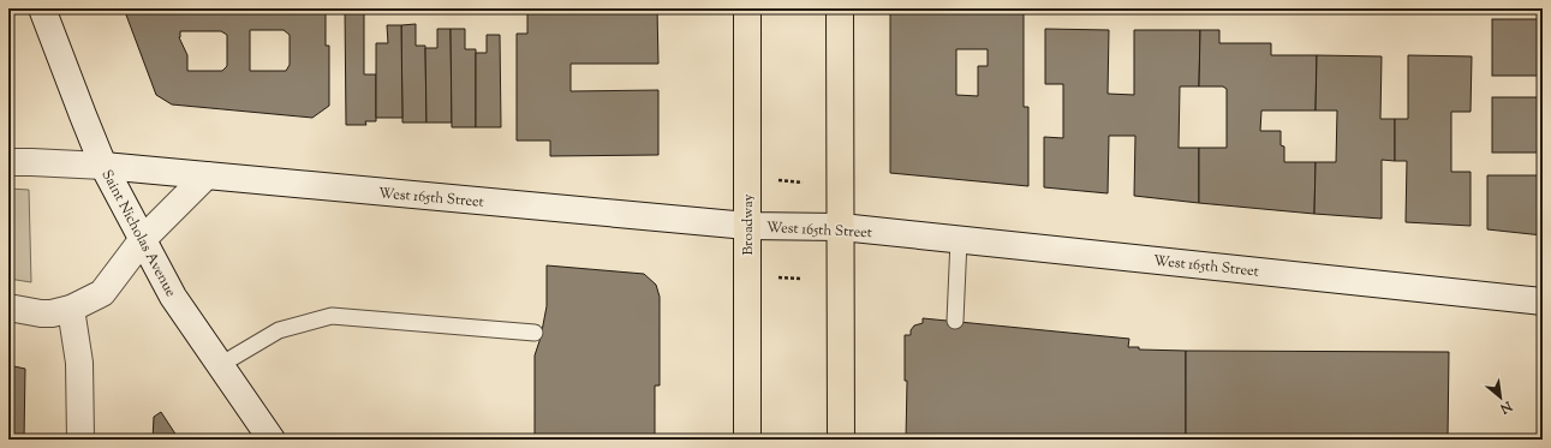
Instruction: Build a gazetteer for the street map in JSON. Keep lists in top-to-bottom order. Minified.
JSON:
{"streets":{"main road":["West 165th Street","Broadway","Saint Nicholas Avenue"]},"crossings":[["West 165th Street","Broadway"],["West 165th Street","Saint Nicholas Avenue"]],"north":"bottom right"}
